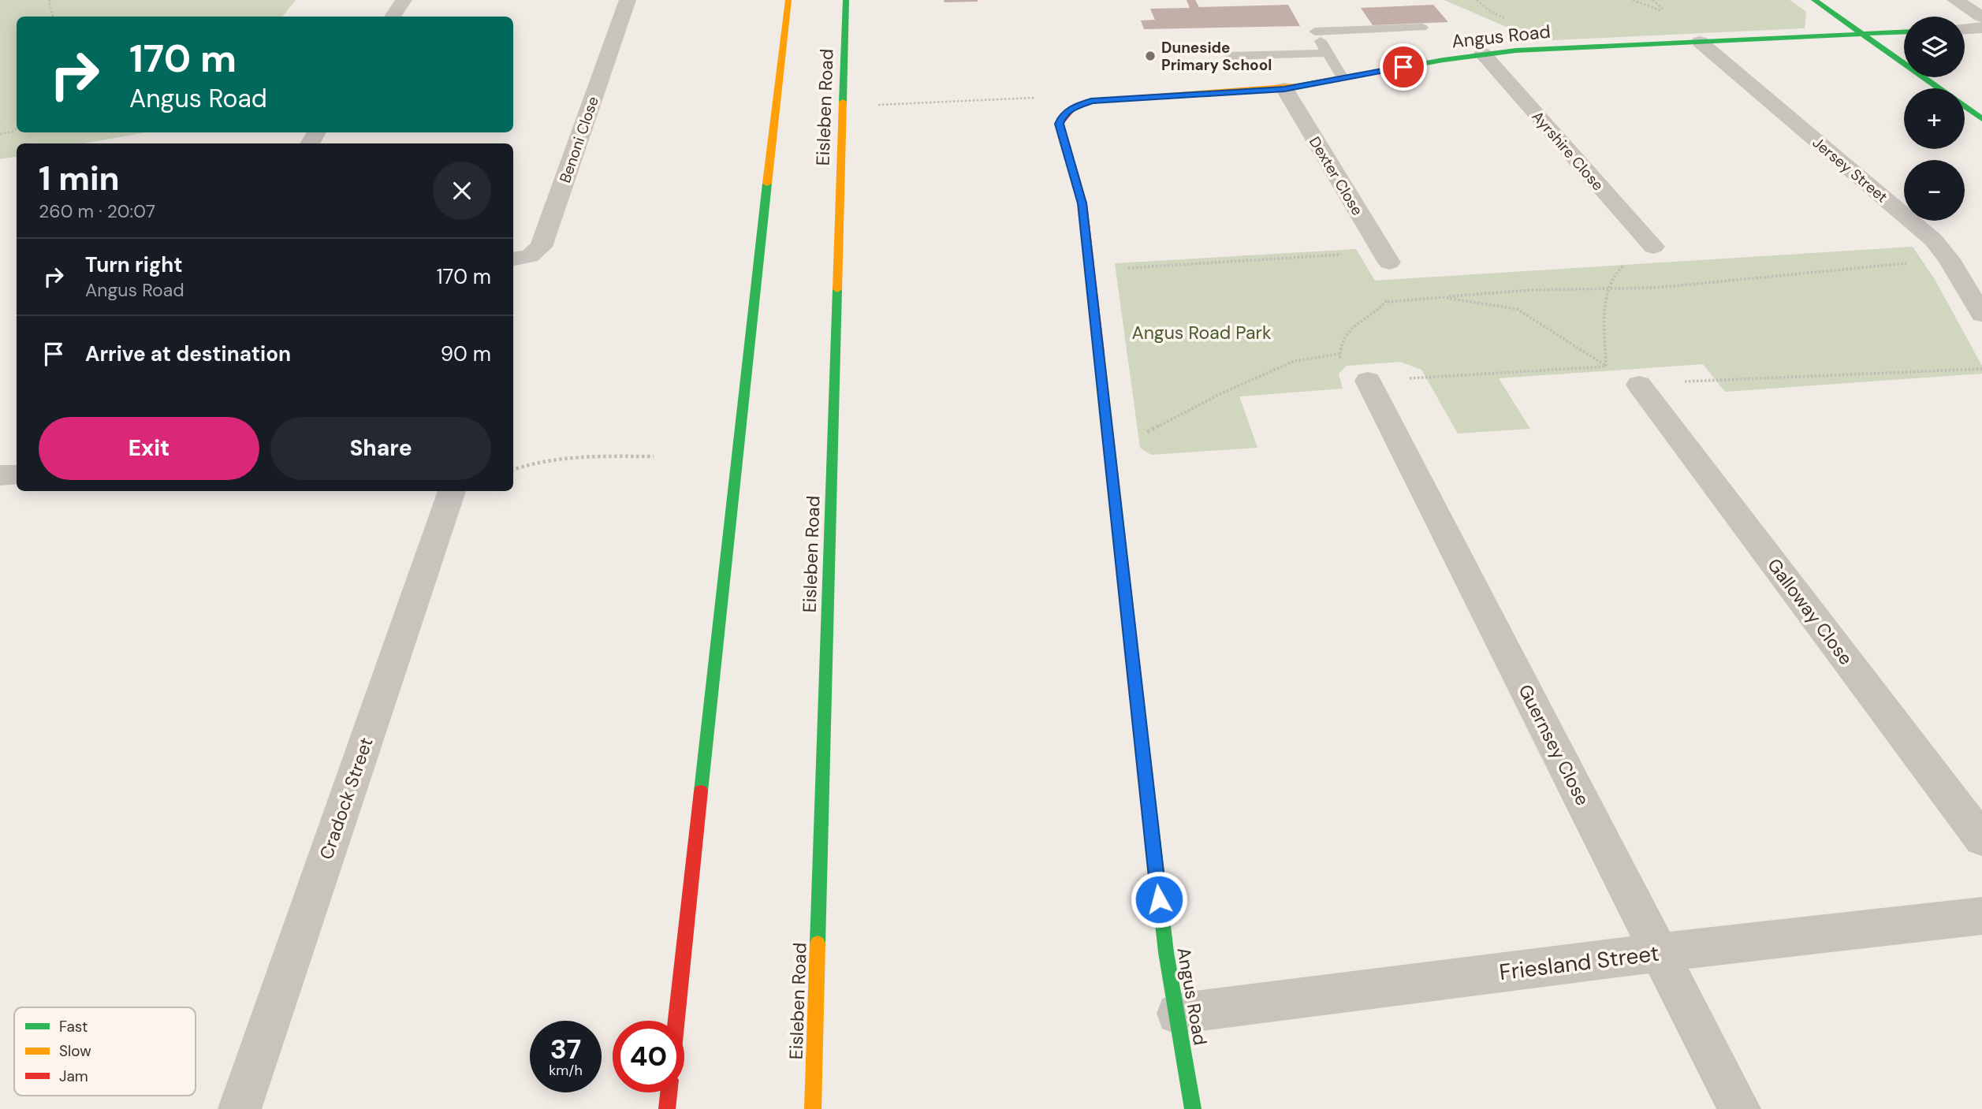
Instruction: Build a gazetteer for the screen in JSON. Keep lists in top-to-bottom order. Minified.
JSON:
{"streets":{"main road":["Angus Road","Eisleben Road"],"street":["Benoni Close","Ayrshire Close","Jersey Street","Dexter Close","Galloway Close","Guernsey Close","Cradock Street","Friesland Street"]},"crossings":[["Angus Road","Ayrshire Close"],["Angus Road","Jersey Street"],["Angus Road","Dexter Close"],["Angus Road","Friesland Street"],["Guernsey Close","Friesland Street"]],"parks":["Angus Road Park"],"places":["Duneside Primary School"],"legend":["Fast","Slow","Jam"],"page":{"map_buttons":["+","−"],"turn":["170 m","Angus Road"],"heading":["1 min","260 m · 20:07"],"list":[{"name":"Turn right","note":"Angus Road","value":"170 m"},{"name":"Arrive at destination","value":"90 m"}],"buttons":["Exit","Share"],"speed":"37 km/h","limit":"40"}}
